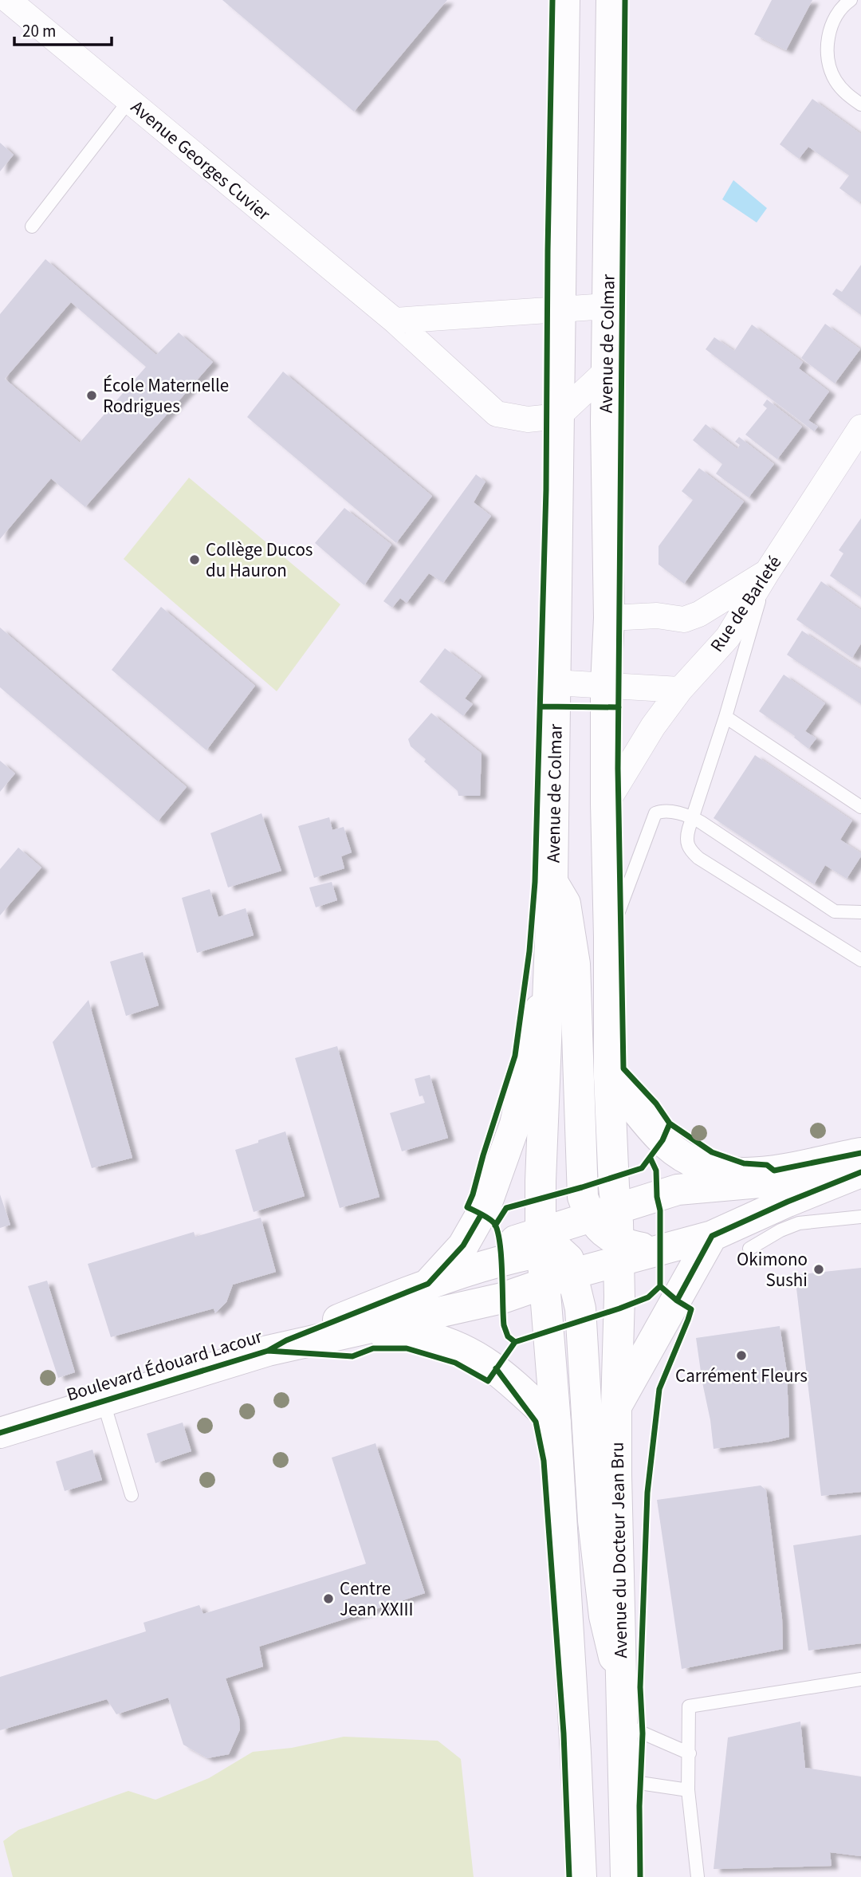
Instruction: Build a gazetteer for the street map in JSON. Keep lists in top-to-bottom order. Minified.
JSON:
{"streets":{"main road":["Avenue de Colmar","Boulevard Édouard Lacour","Avenue du Docteur Jean Bru"],"street":["Avenue Georges Cuvier","Rue de Barleté"]},"crossings":[["Avenue Georges Cuvier","Avenue de Colmar"],["Avenue de Colmar","Rue de Barleté"],["Avenue de Colmar","Boulevard Édouard Lacour"],["Avenue de Colmar","Avenue du Docteur Jean Bru"],["Boulevard Édouard Lacour","Avenue du Docteur Jean Bru"]],"places":["École Maternelle Rodrigues","Collège Ducos du Hauron","Okimono Sushi","Carrément Fleurs","Centre Jean XXIII"],"scale_bar":"20 m"}
